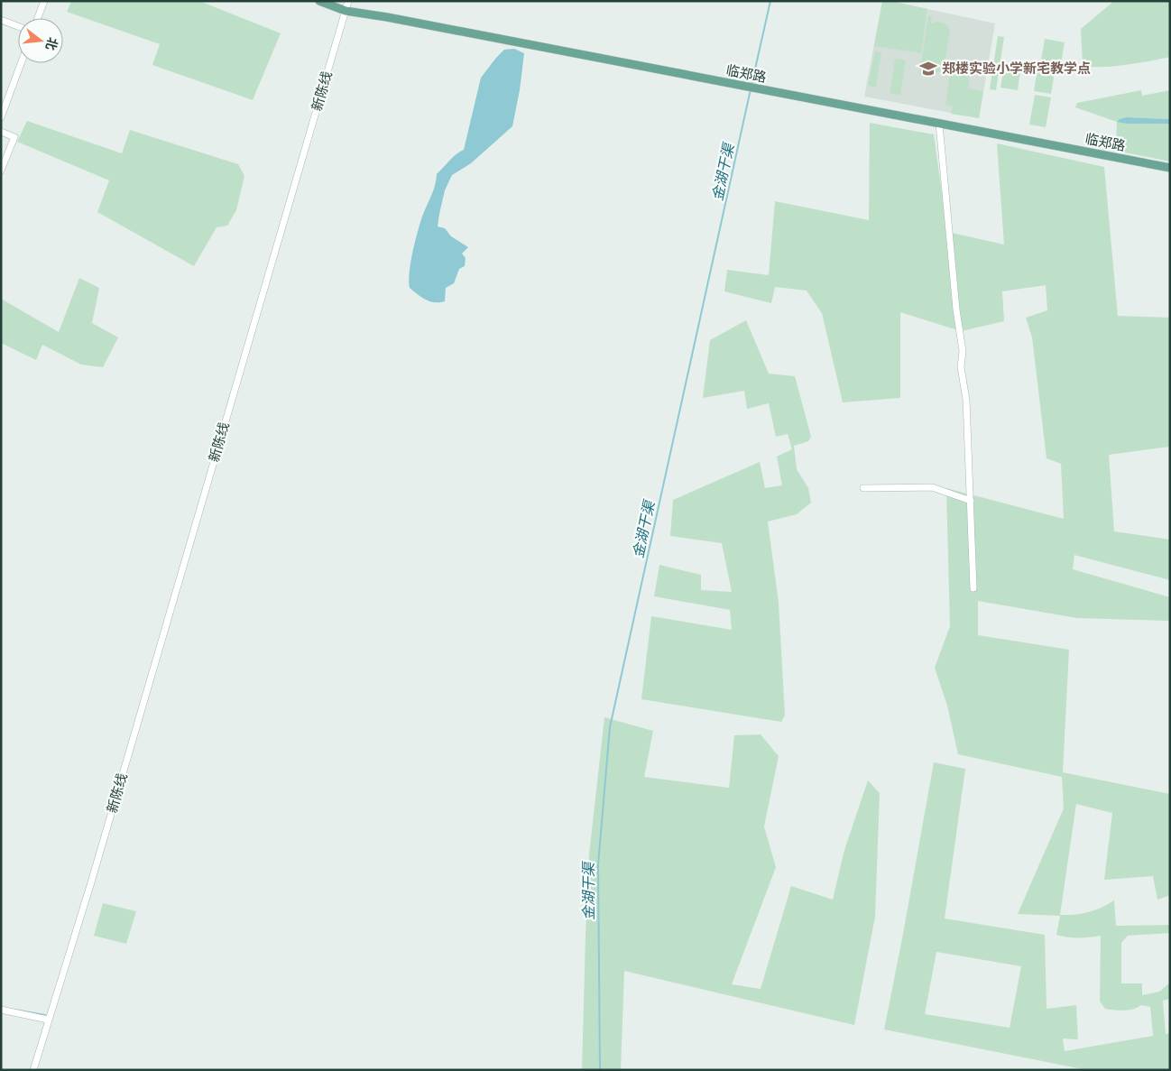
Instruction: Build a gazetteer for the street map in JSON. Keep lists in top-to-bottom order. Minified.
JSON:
{"streets":{"main road":["临郑路"],"street":["新陈线"]},"crossings":[["临郑路","新陈线"]],"water":["金湖干渠"],"places":{"school or university":["郑楼实验小学新宅教学点"]},"north":"right"}
